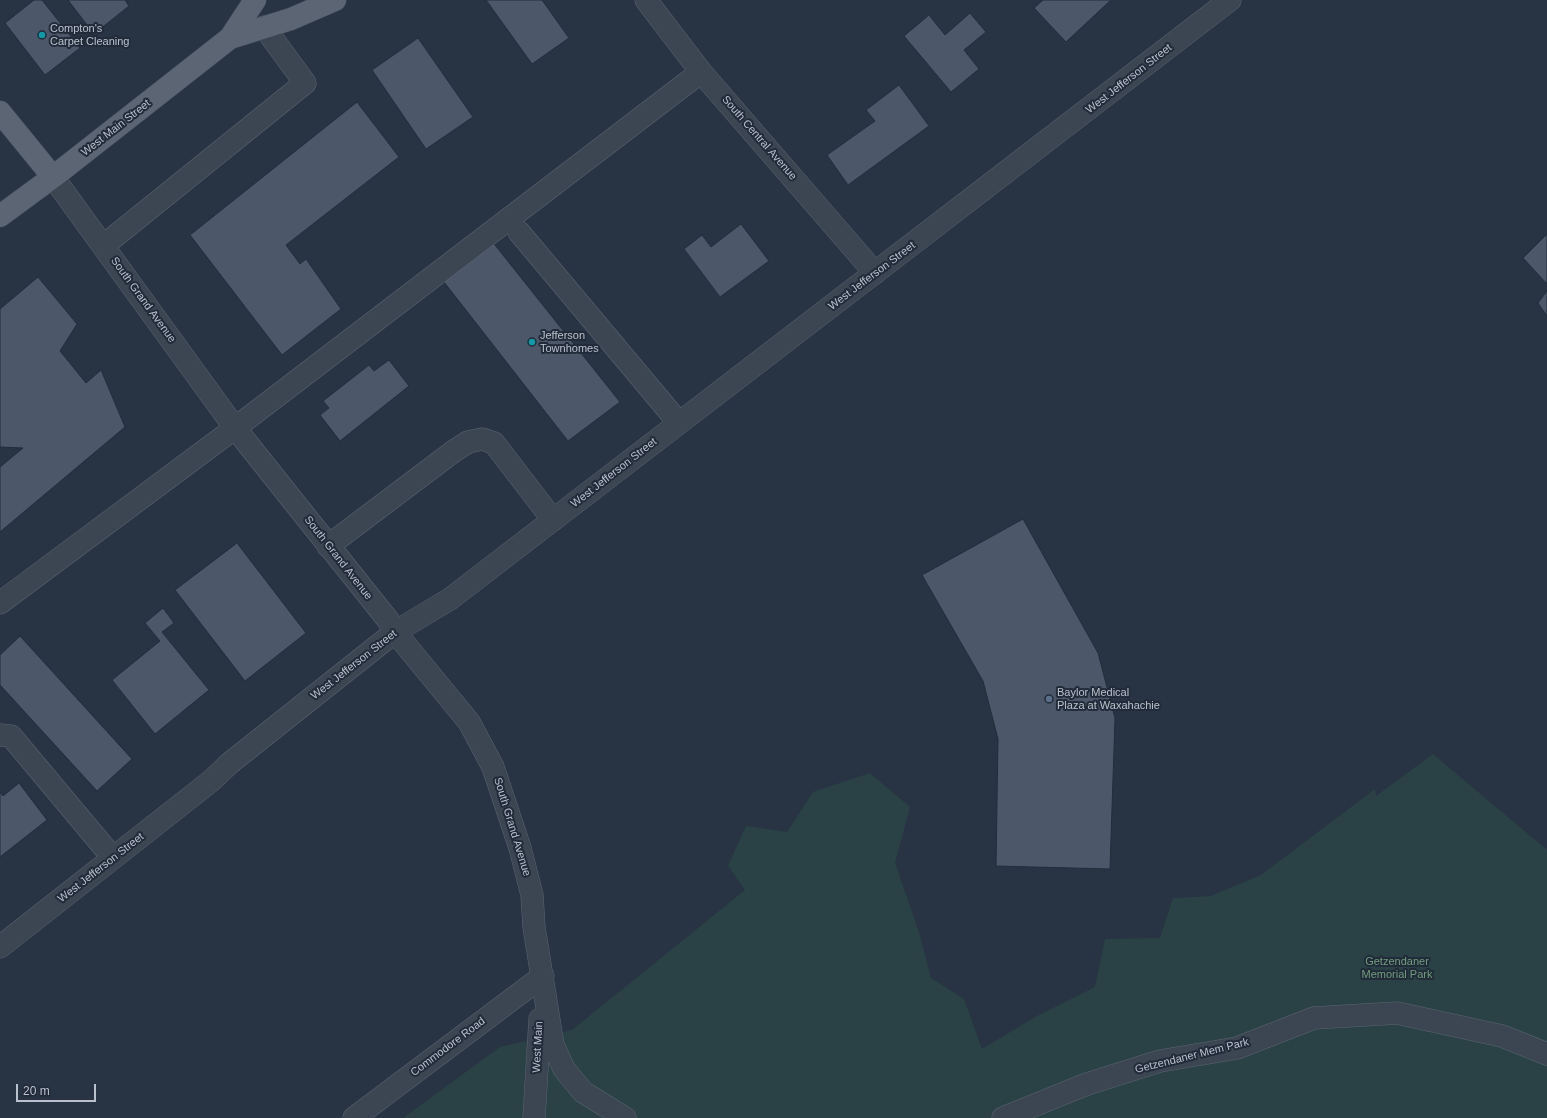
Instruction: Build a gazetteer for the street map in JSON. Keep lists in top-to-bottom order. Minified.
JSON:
{"streets":{"main road":["West Main Street"],"street":["West Jefferson Street","South Central Avenue","South Grand Avenue","Commodore Road","West Main","Getzendaner Mem Park"]},"crossings":[["West Jefferson Street","South Central Avenue"],["West Jefferson Street","South Grand Avenue"],["West Main Street","South Grand Avenue"],["South Grand Avenue","Commodore Road"],["South Grand Avenue","West Main"],["Commodore Road","West Main"]],"parks":["Getzendaner Memorial Park"],"places":["Compton's Carpet Cleaning","Jefferson Townhomes","Baylor Medical Plaza at Waxahachie"],"scale_bar":"20 m"}
